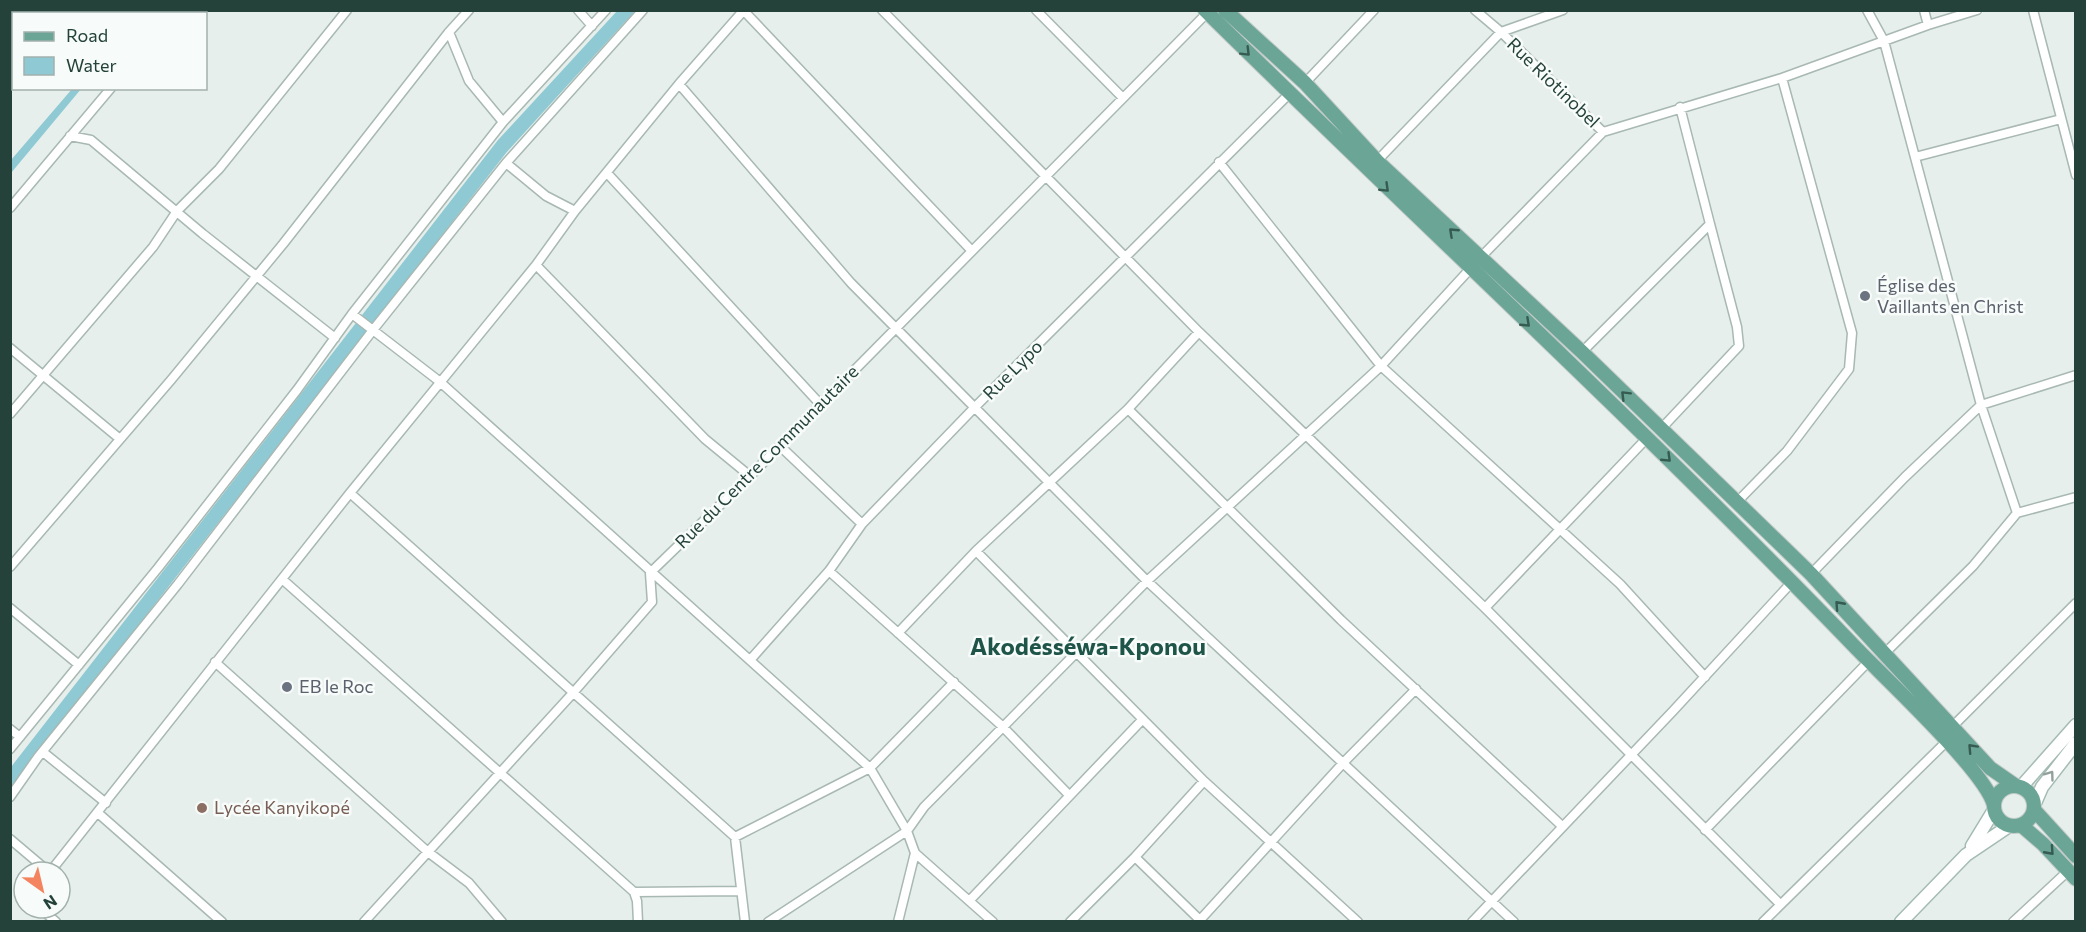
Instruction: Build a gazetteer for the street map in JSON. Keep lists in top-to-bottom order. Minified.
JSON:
{"streets":{"street":["Rue Riotinobel","Rue Lypo","Rue du Centre Communautaire"]},"districts":["Akodésséwa-Kponou"],"places":["Église des Vaillants en Christ","EB le Roc","Lycée Kanyikopé"],"legend":["Road","Water"],"north":"bottom right"}
